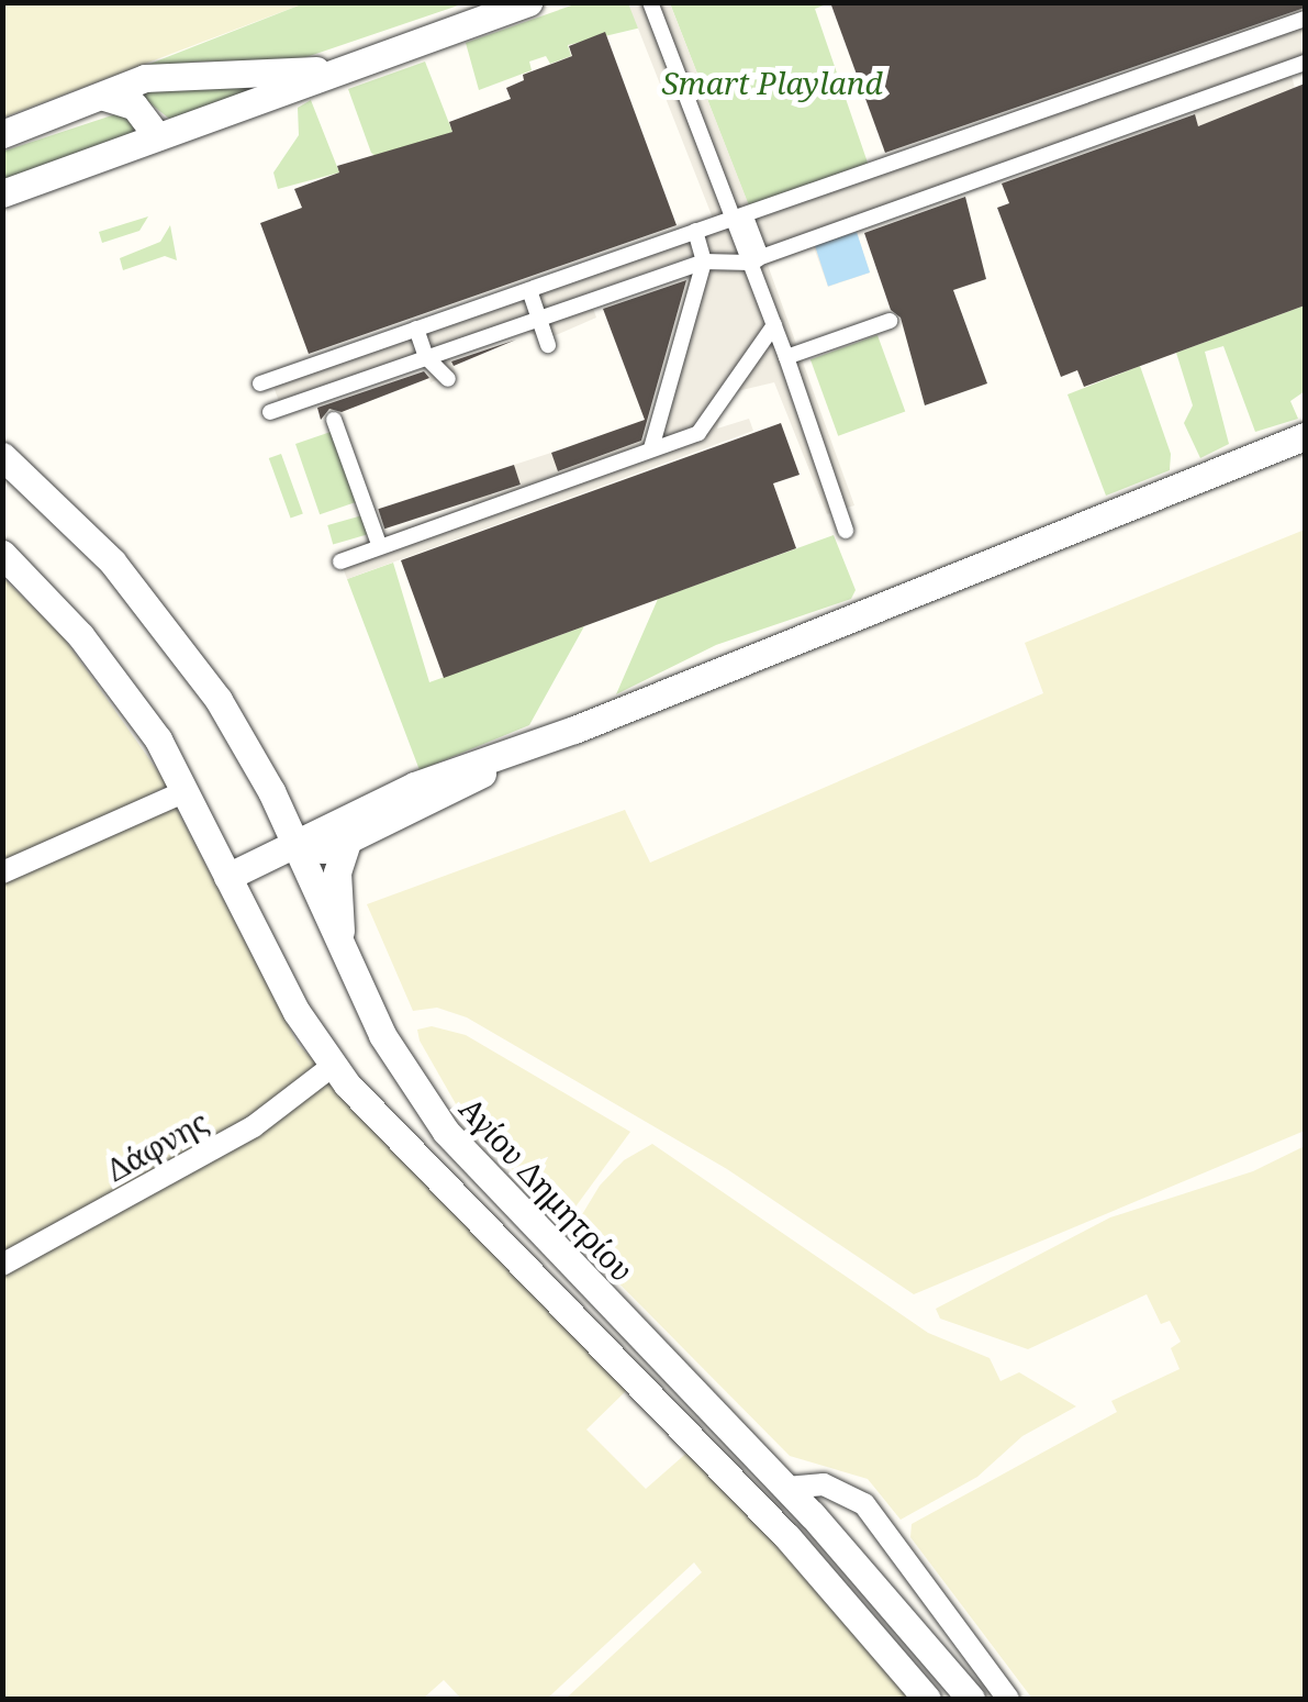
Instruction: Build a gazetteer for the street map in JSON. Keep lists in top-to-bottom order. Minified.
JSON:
{"streets":{"street":["Δάφνης","Αγίου Δημητρίου"]},"parks":["Smart Playland"]}
